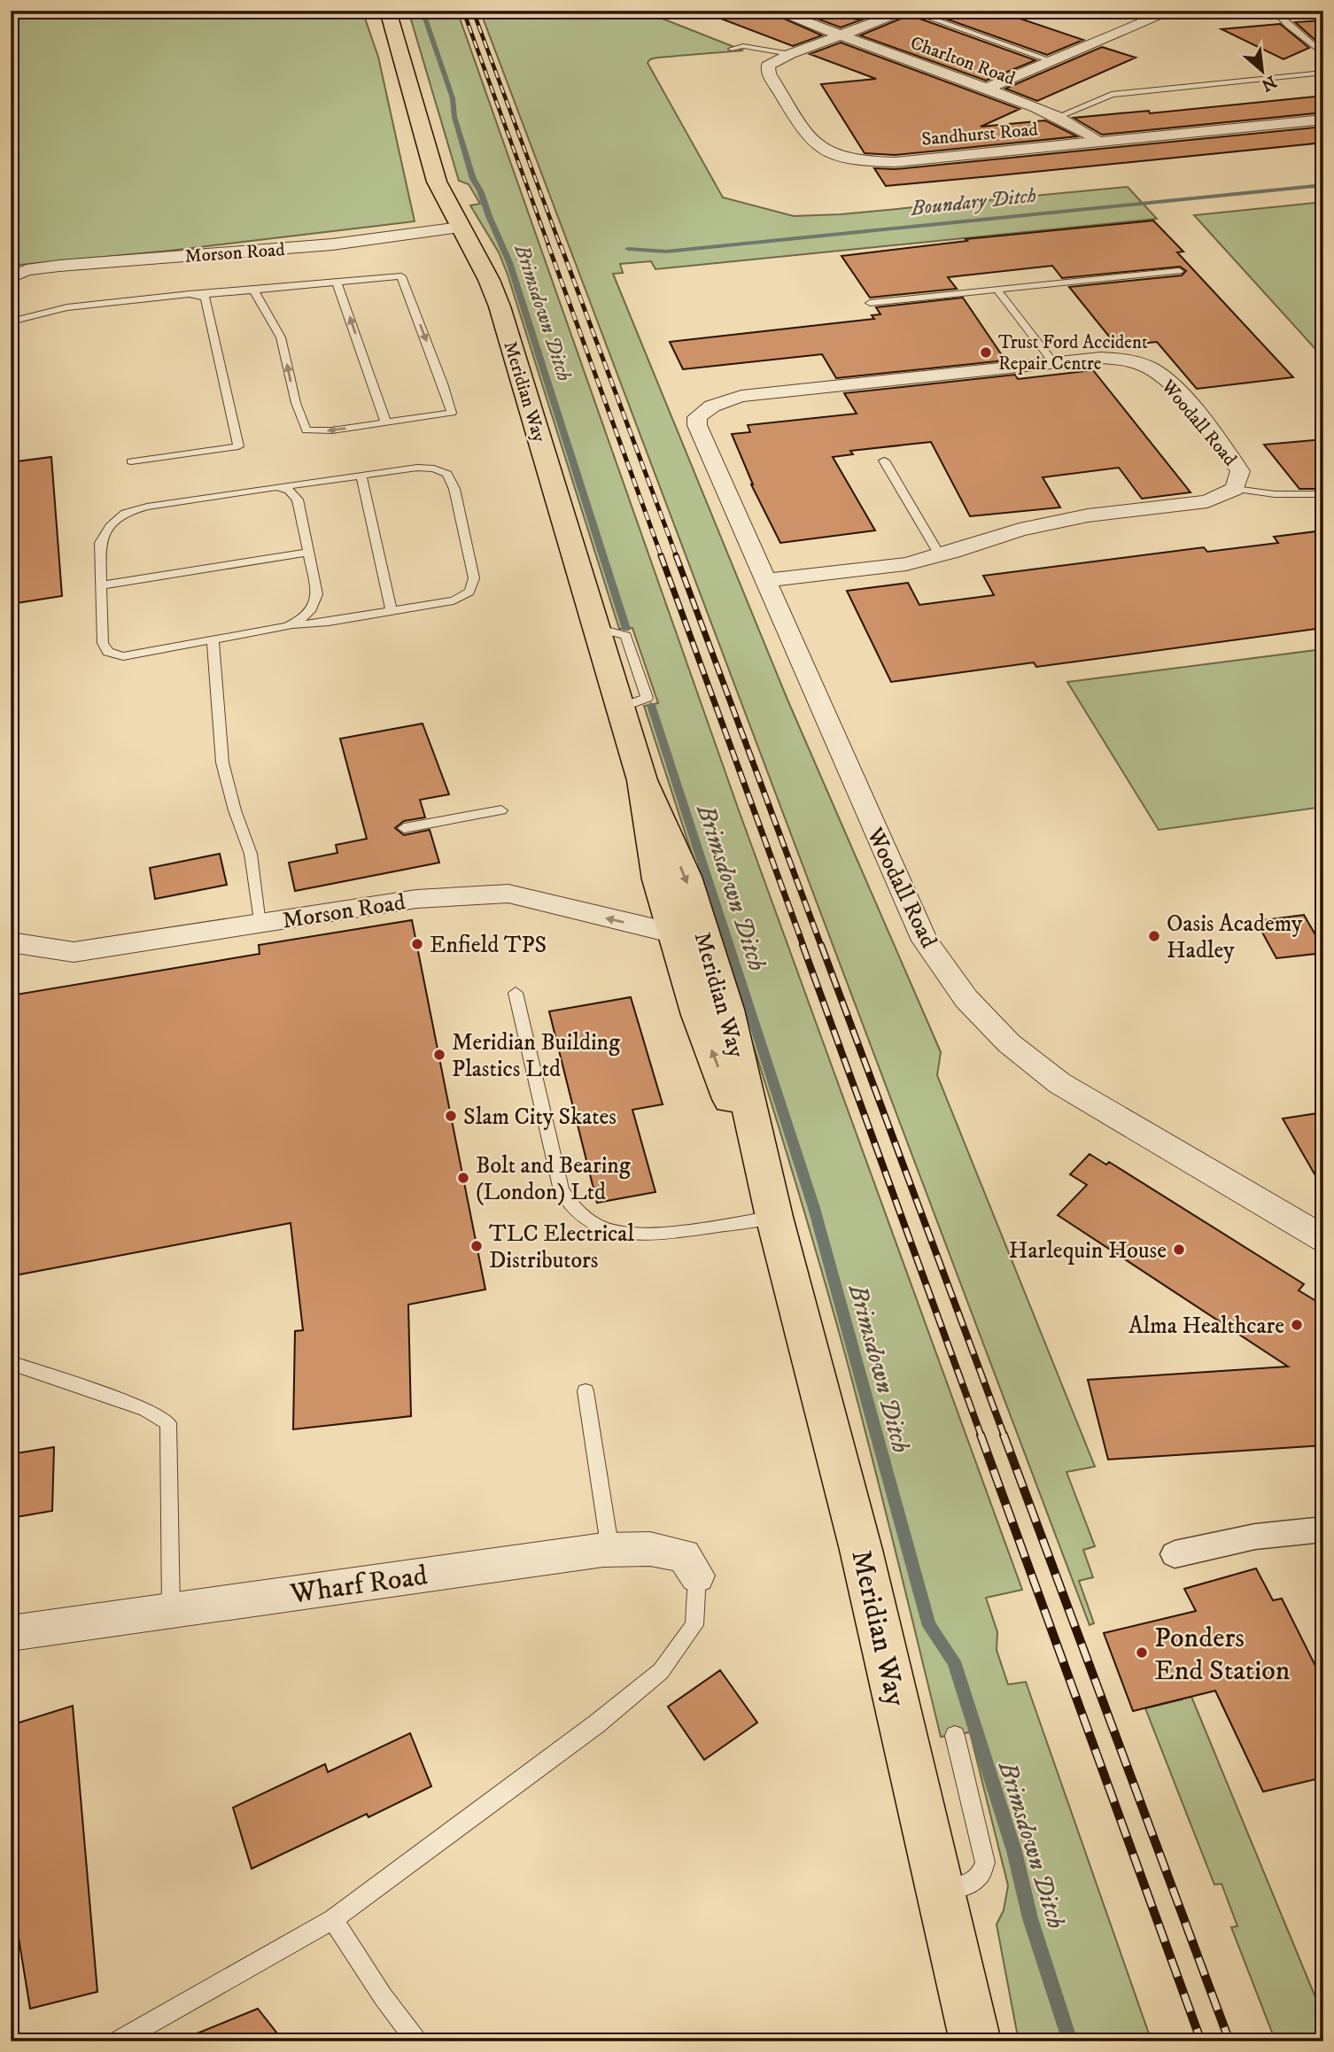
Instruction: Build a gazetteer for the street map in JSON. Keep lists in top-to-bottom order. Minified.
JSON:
{"streets":{"main road":["Meridian Way"],"street":["Charlton Road","Sandhurst Road","Morson Road","Woodall Road","Wharf Road"]},"crossings":[["Charlton Road","Sandhurst Road"],["Morson Road","Meridian Way"]],"one_way":["Morson Road"],"water":["Boundary Ditch","Brimsdown Ditch"],"places":["Trust Ford Accident Repair Centre","Oasis Academy Hadley","Enfield TPS","Meridian Building Plastics Ltd","Slam City Skates","Bolt and Bearing (London) Ltd","TLC Electrical Distributors","Harlequin House","Alma Healthcare","Ponders End Station"],"north":"bottom right"}
